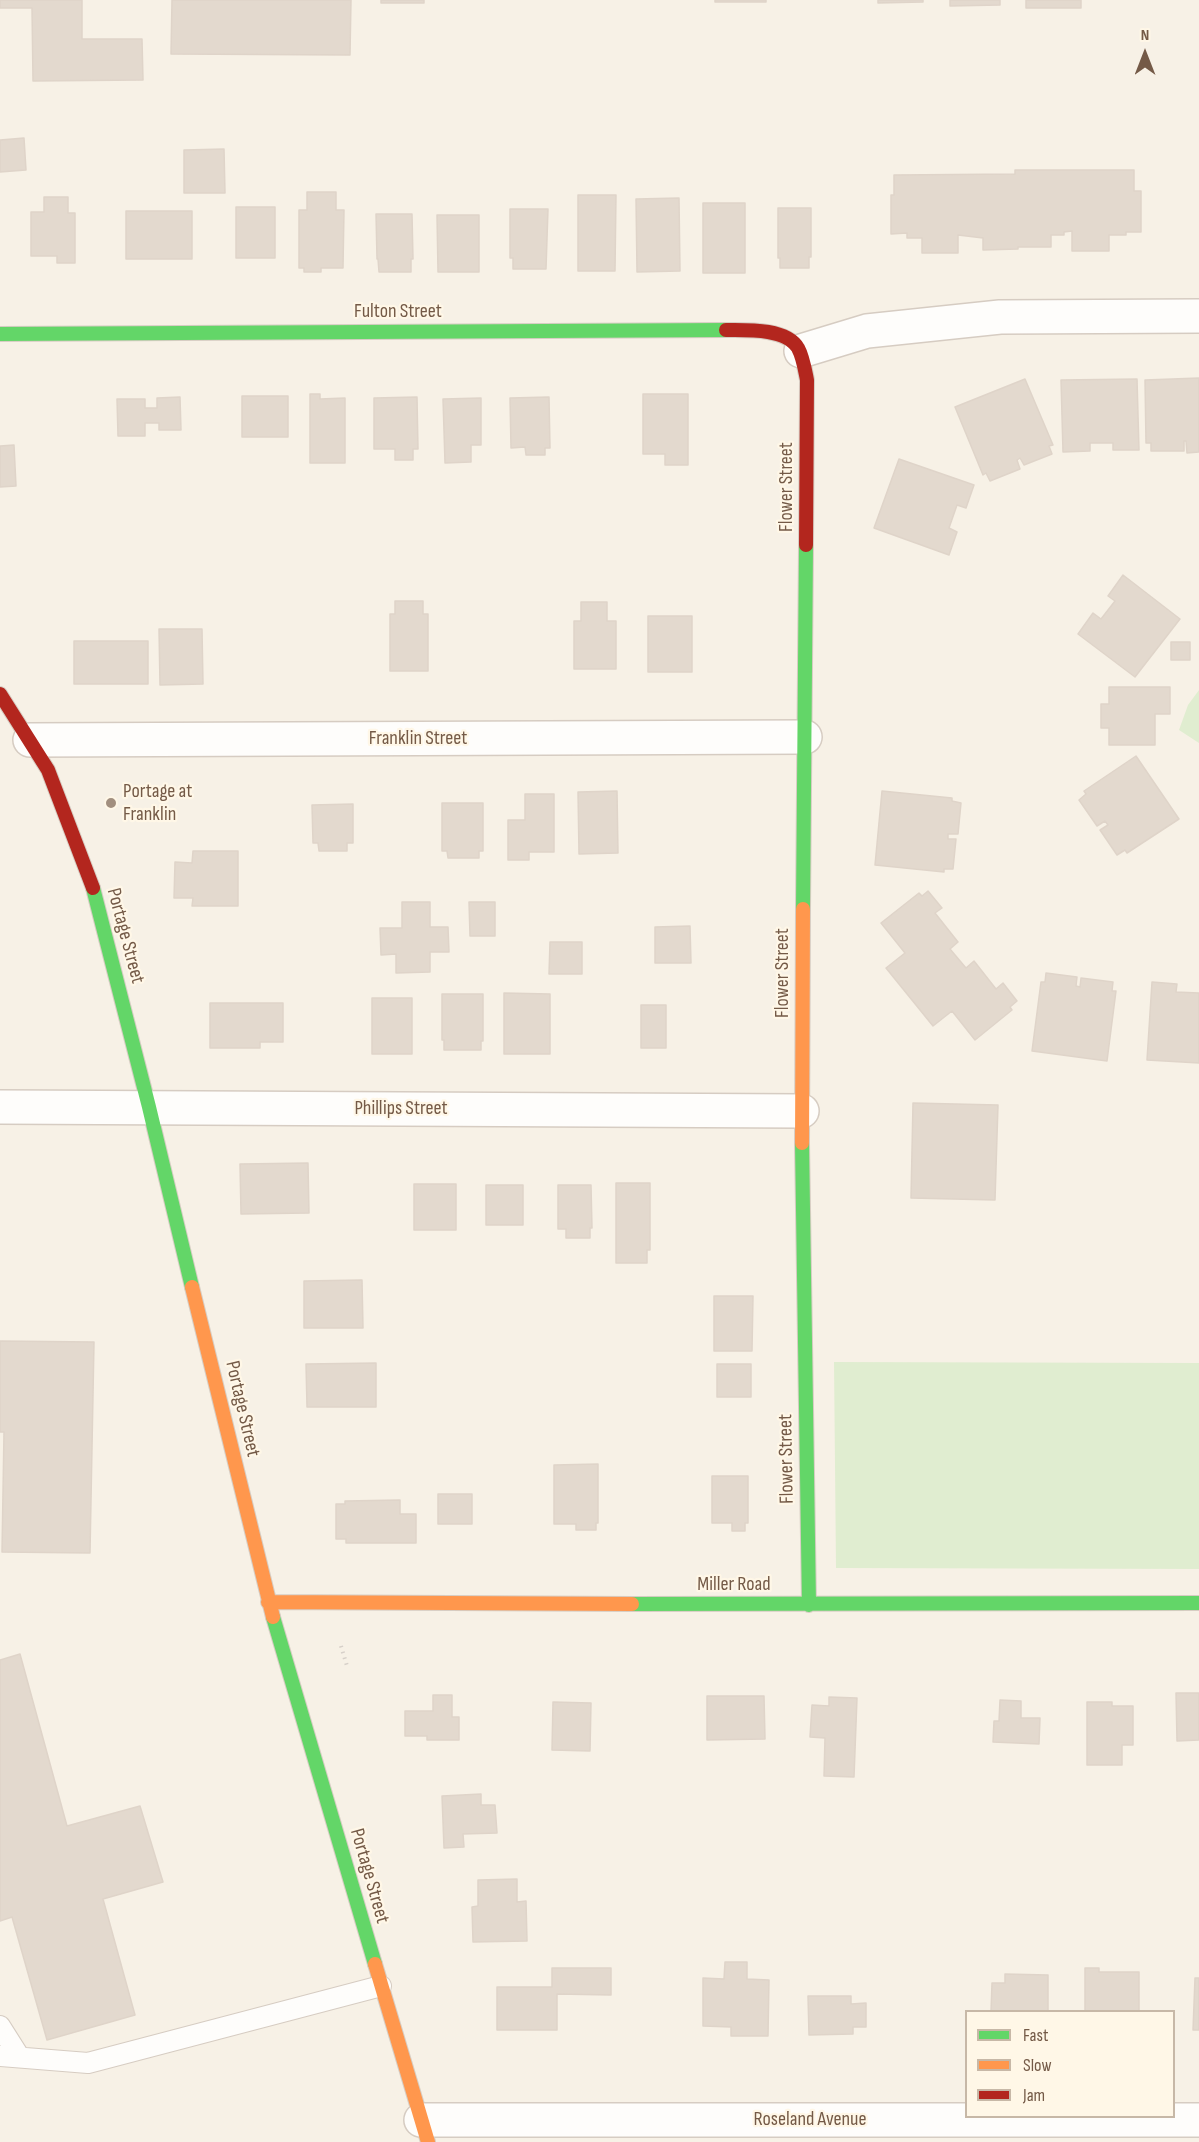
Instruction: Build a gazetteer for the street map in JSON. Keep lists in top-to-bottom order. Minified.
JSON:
{"streets":{"street":["Fulton Street","Flower Street","Franklin Street","Portage Street","Phillips Street","Miller Road","Roseland Avenue"]},"crossings":[["Fulton Street","Flower Street"],["Flower Street","Franklin Street"],["Flower Street","Phillips Street"],["Flower Street","Miller Road"],["Franklin Street","Portage Street"],["Portage Street","Phillips Street"],["Portage Street","Miller Road"],["Portage Street","Roseland Avenue"]],"places":["Portage at Franklin"],"legend":["Fast","Slow","Jam"],"north":"top"}
